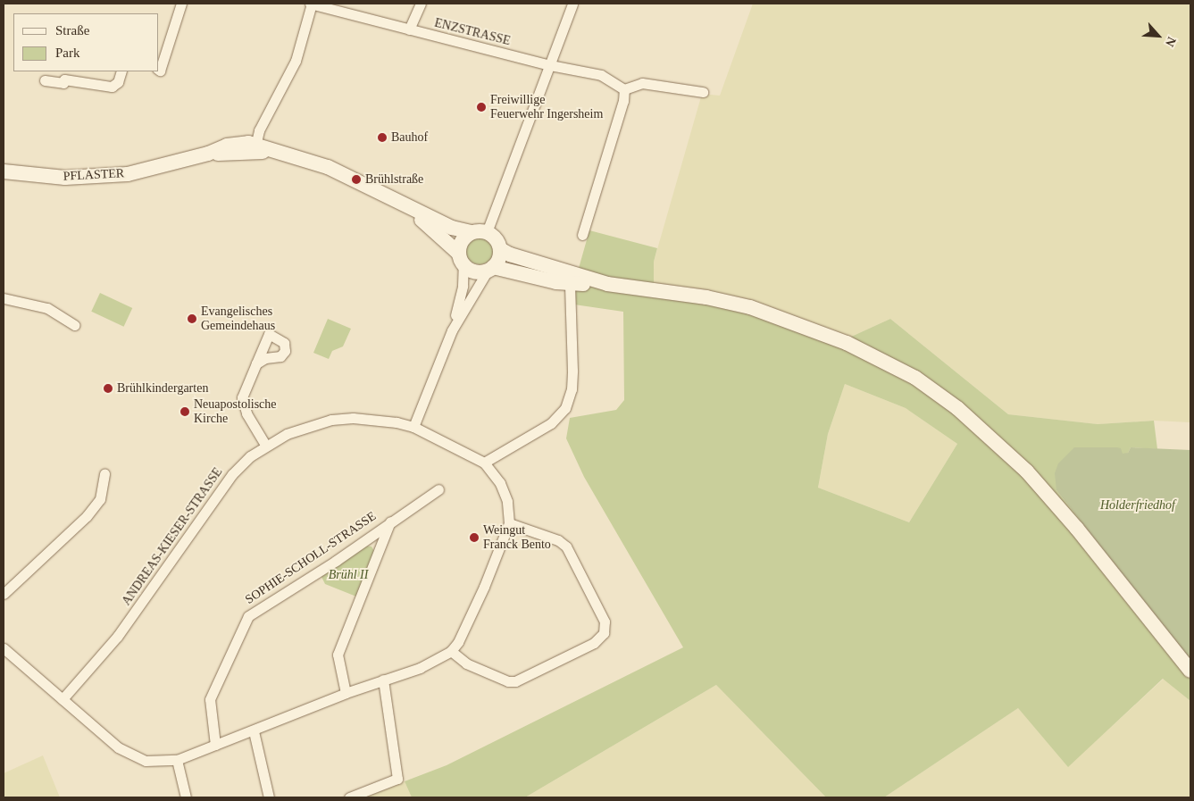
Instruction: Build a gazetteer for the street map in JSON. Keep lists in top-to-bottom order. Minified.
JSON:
{"streets":{"street":["ENZSTRASSE","PFLASTER","ANDREAS-KIESER-STRASSE","SOPHIE-SCHOLL-STRASSE"]},"crossings":[["ANDREAS-KIESER-STRASSE","SOPHIE-SCHOLL-STRASSE"]],"parks":["Holderfriedhof","Brühl II"],"places":["Freiwillige Feuerwehr Ingersheim","Bauhof","Brühlstraße","Evangelisches Gemeindehaus","Brühlkindergarten","Neuapostolische Kirche","Weingut Franck Bento"],"legend":["Straße","Park"],"north":"bottom right"}
